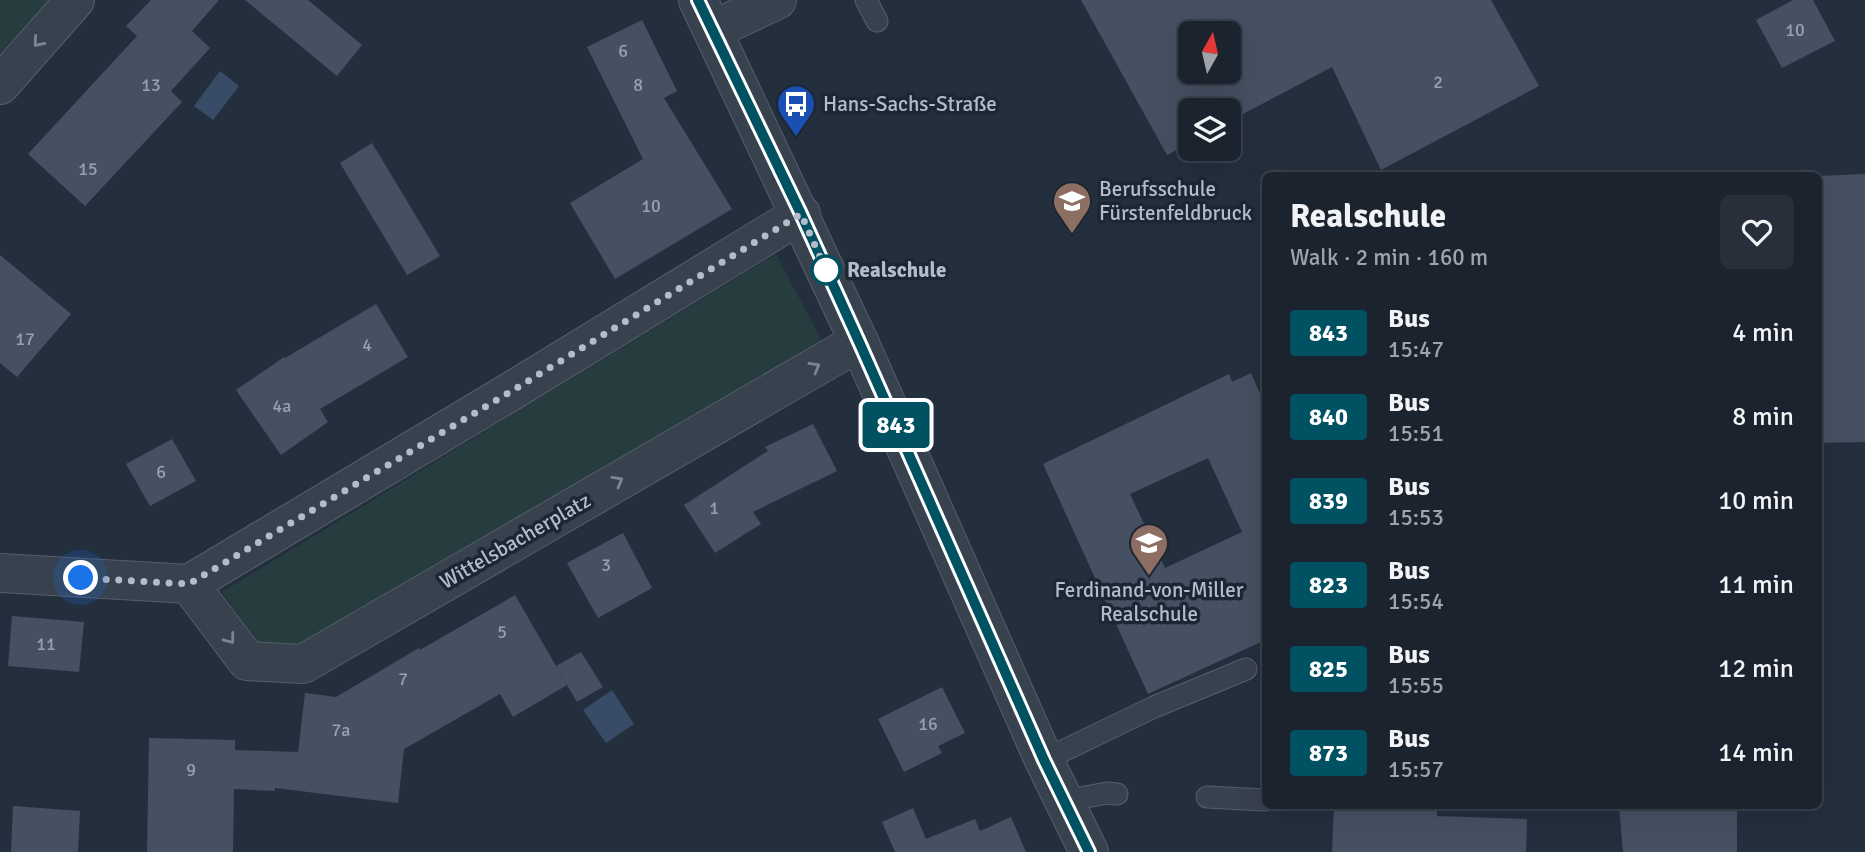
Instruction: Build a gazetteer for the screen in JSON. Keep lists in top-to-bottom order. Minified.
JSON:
{"streets":{"street":["Wittelsbacherplatz"]},"places":{"bus stop":["Hans-Sachs-Straße"],"school or university":["Berufsschule Fürstenfeldbruck","Ferdinand-von-Miller Realschule"],"other":["Realschule"]},"lines":["bus line 843"],"house_numbers":["10","6","2","13","8","15","10","17","4","4a","6","1","3","5","11","7","16","7a","9"],"north":"top","page":{"on_map":"843","heading":["Realschule","Walk · 2 min · 160 m"],"list":[{"mark":"843","name":"Bus","note":"15:47","value":"4 min"},{"mark":"840","name":"Bus","note":"15:51","value":"8 min"},{"mark":"839","name":"Bus","note":"15:53","value":"10 min"},{"mark":"823","name":"Bus","note":"15:54","value":"11 min"},{"mark":"825","name":"Bus","note":"15:55","value":"12 min"},{"mark":"873","name":"Bus","note":"15:57","value":"14 min"}]}}
